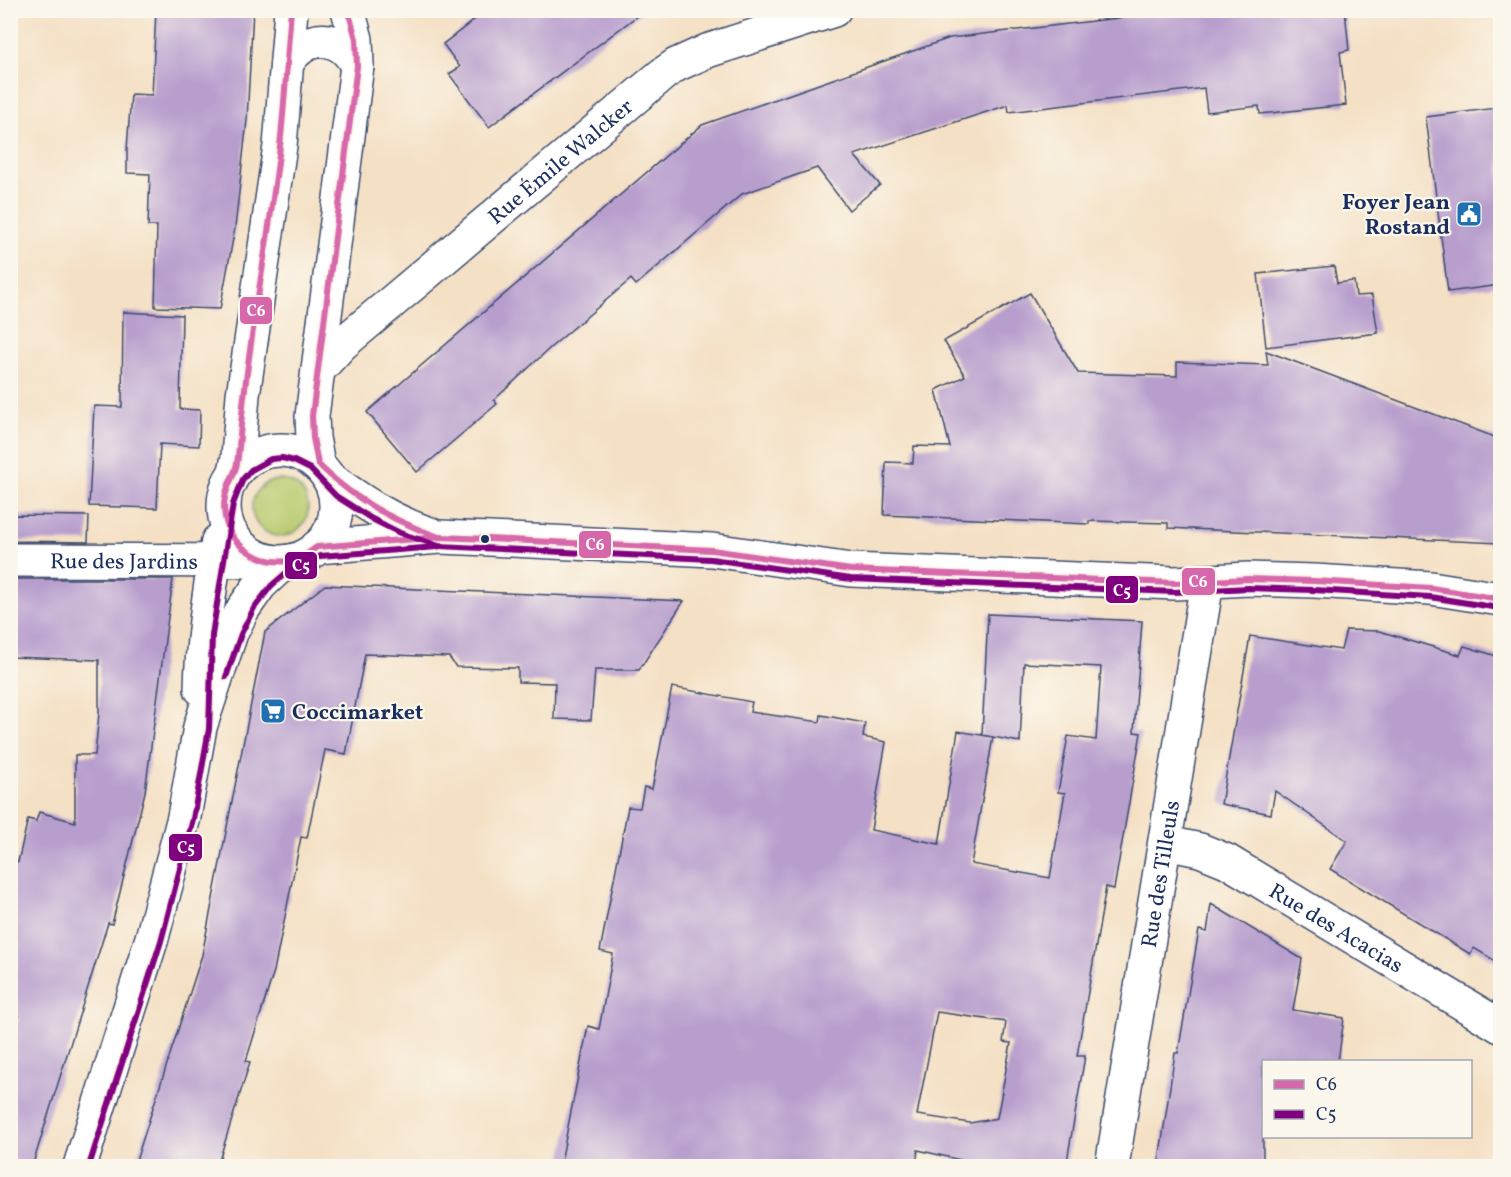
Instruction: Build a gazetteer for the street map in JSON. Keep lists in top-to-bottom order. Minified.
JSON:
{"streets":{"street":["Rue Émile Walcker","Rue des Jardins","Rue des Tilleuls","Rue des Acacias"]},"crossings":[["Rue des Tilleuls","Rue des Acacias"]],"places":{"public building":["Foyer Jean Rostand"],"supermarket":["Coccimarket"]},"lines":["transit line C6","transit line C5"],"legend":["C6","C5"]}
